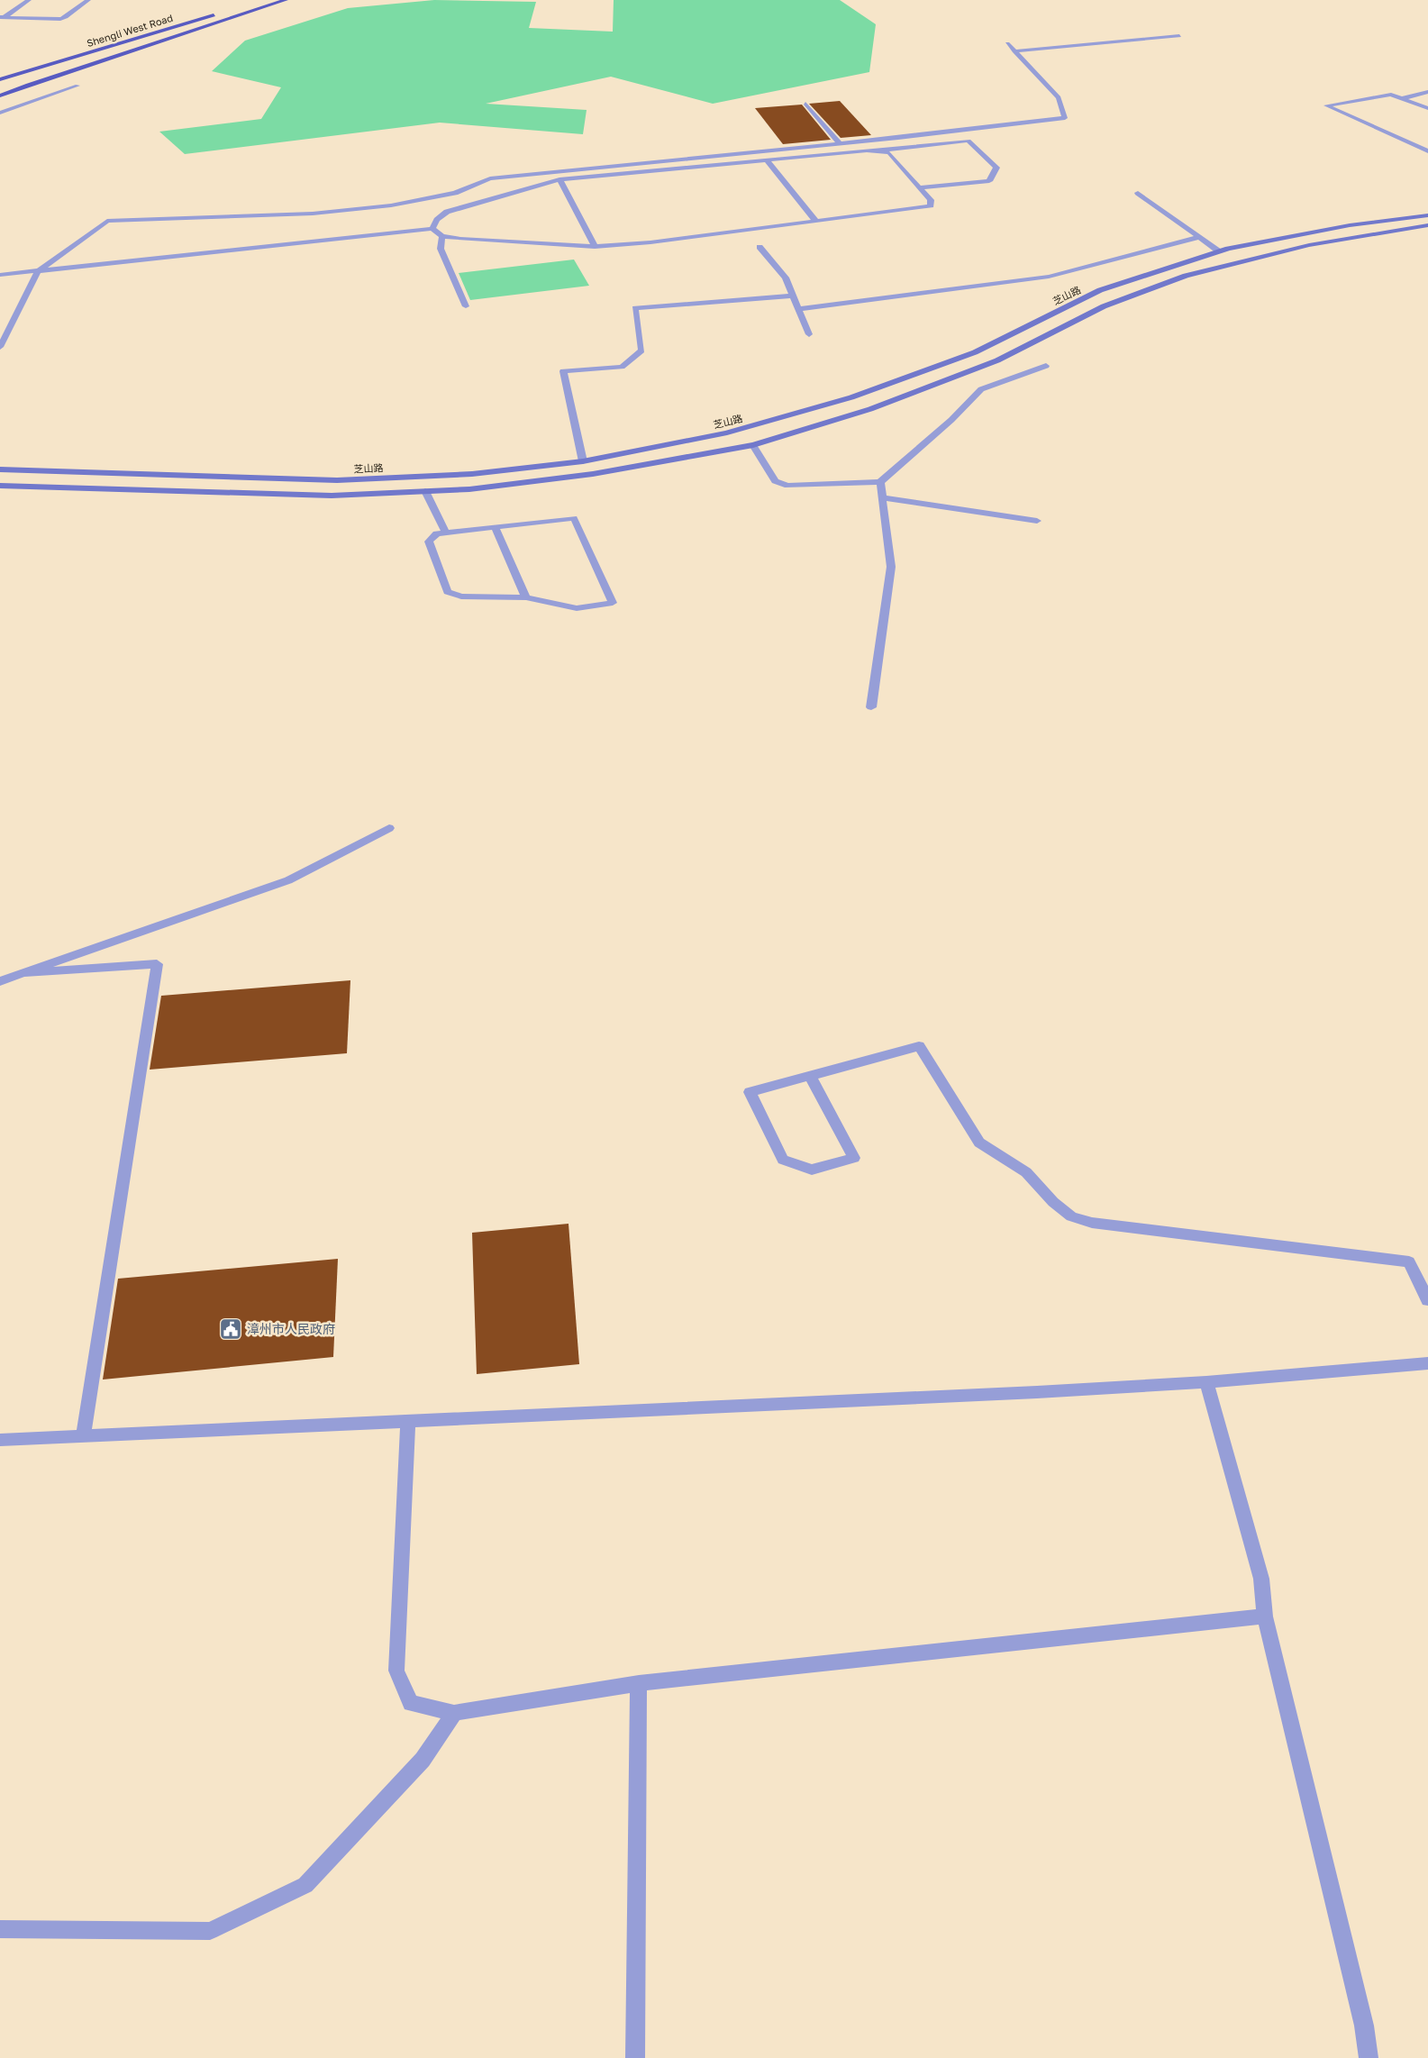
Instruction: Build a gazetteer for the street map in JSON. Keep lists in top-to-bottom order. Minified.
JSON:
{"streets":{"main road":["Shengli West Road","芝山路"]},"places":{"public building":["漳州市人民政府"]}}
